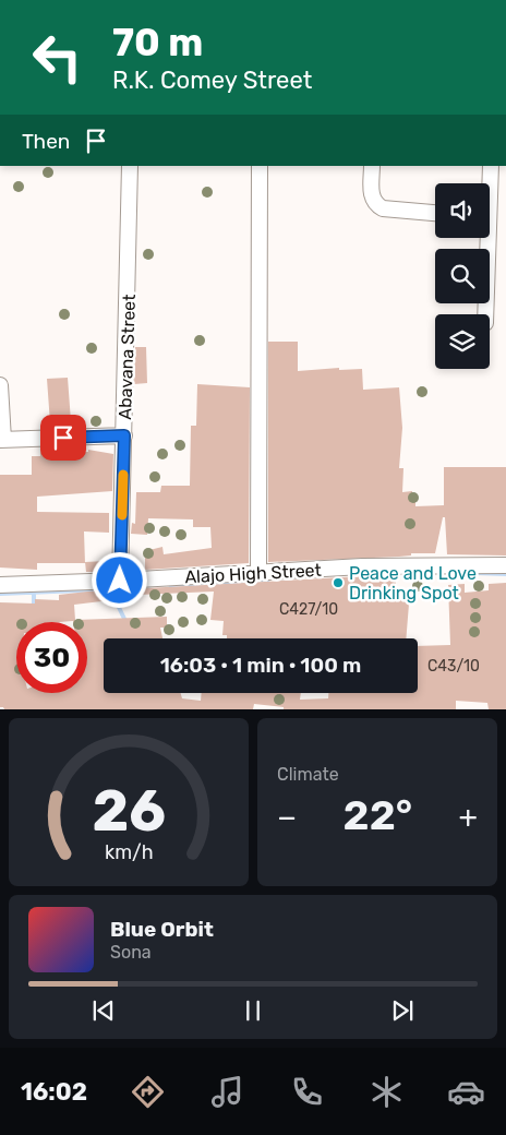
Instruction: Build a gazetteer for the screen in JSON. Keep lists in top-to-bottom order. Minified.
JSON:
{"streets":{"street":["Abavana Street","Alajo High Street"]},"crossings":[["Abavana Street","Alajo High Street"]],"places":["Peace and Love Drinking Spot"],"house_numbers":["C427/10","C43/10"],"page":{"turn":["70 m","R.K. Comey Street"],"then":"Then","limit":"30","trip":"16:03 · 1 min · 100 m","tile":"Climate","heat":["−","22°","+"],"song":["Blue Orbit","Sona"],"tabs":"16:02","gauge":["26","km/h"]}}
